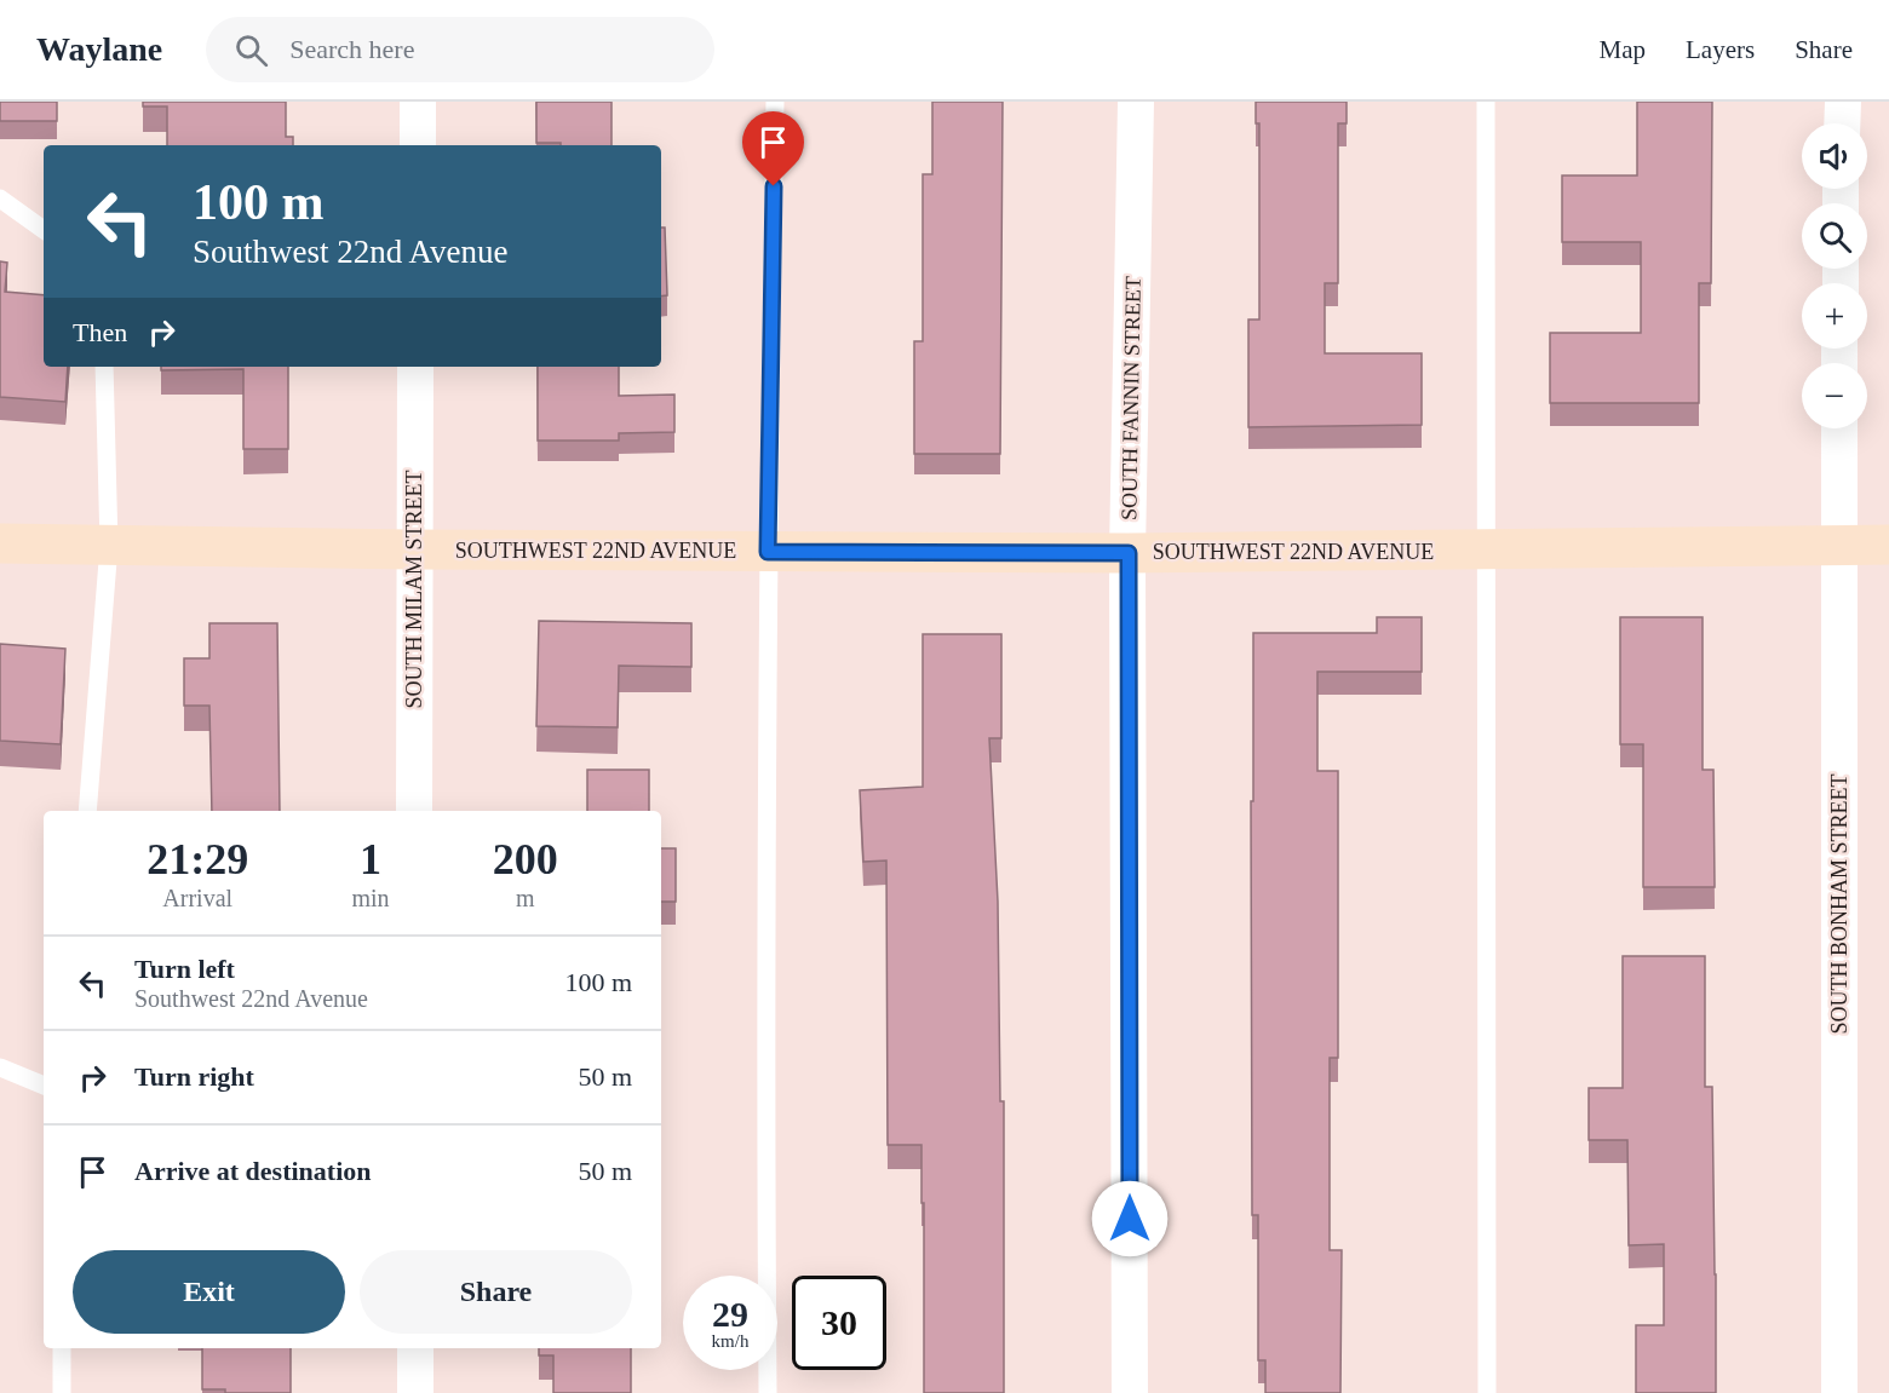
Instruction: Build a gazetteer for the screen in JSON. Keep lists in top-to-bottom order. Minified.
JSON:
{"streets":{"street":["SOUTH FANNIN STREET","SOUTHWEST 22ND AVENUE","SOUTH MILAM STREET","SOUTH BONHAM STREET"]},"crossings":[["SOUTH FANNIN STREET","SOUTHWEST 22ND AVENUE"],["SOUTHWEST 22ND AVENUE","SOUTH MILAM STREET"],["SOUTHWEST 22ND AVENUE","SOUTH BONHAM STREET"]],"page":{"header":"Waylane","search":"Search here","nav":["Map","Layers","Share"],"map_buttons":["+","−"],"turn":["100 m","Southwest 22nd Avenue"],"then":"Then","eta":["21:29","Arrival","1","min","200","m"],"list":[{"name":"Turn left","note":"Southwest 22nd Avenue","value":"100 m"},{"name":"Turn right","value":"50 m"},{"name":"Arrive at destination","value":"50 m"}],"buttons":["Exit","Share"],"speed":"29 km/h","limit":"30"}}
